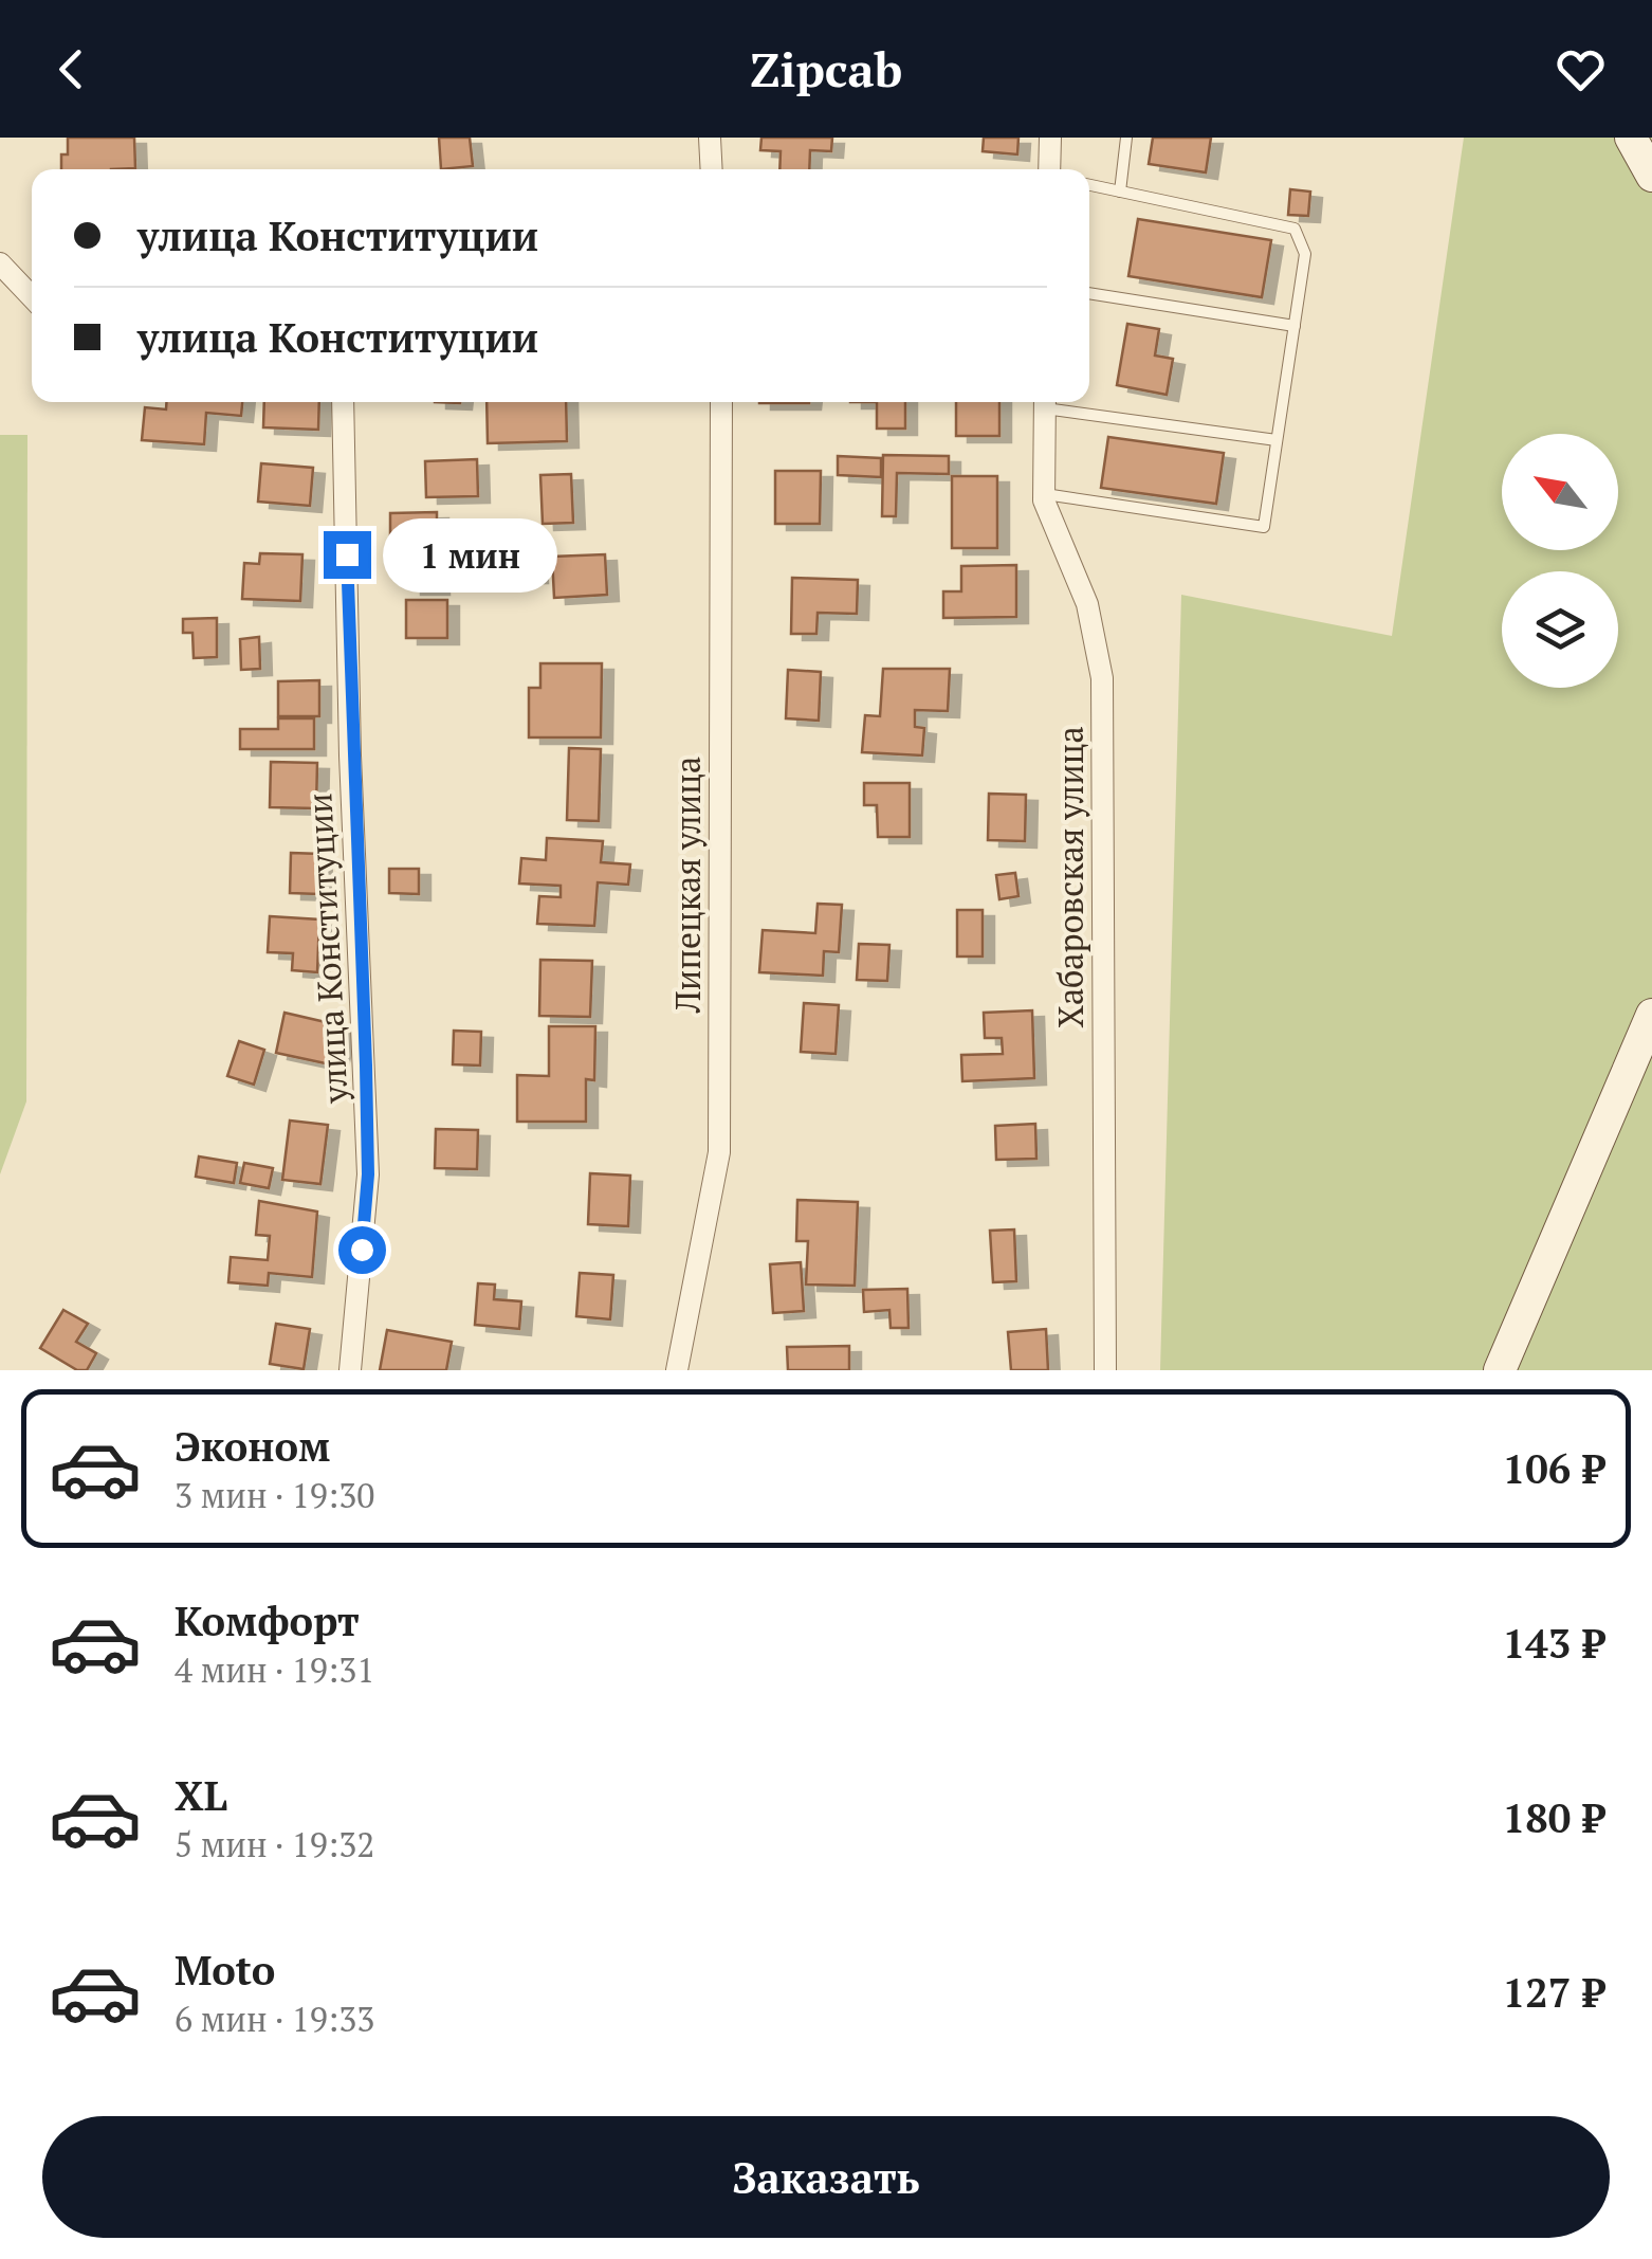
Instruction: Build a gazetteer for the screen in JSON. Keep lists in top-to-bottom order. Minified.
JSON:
{"streets":{"street":["Хабаровская улица","Липецкая улица","улица Конституции"]},"north":"top left","page":{"header":"Zipcab","banner":["улица Конституции","улица Конституции"],"bubble":"1 мин","list":[{"name":"Эконом","note":"3 мин · 19:30","value":"106 ₽"},{"name":"Комфорт","note":"4 мин · 19:31","value":"143 ₽"},{"name":"XL","note":"5 мин · 19:32","value":"180 ₽"},{"name":"Moto","note":"6 мин · 19:33","value":"127 ₽"}],"buttons":"Заказать"}}
